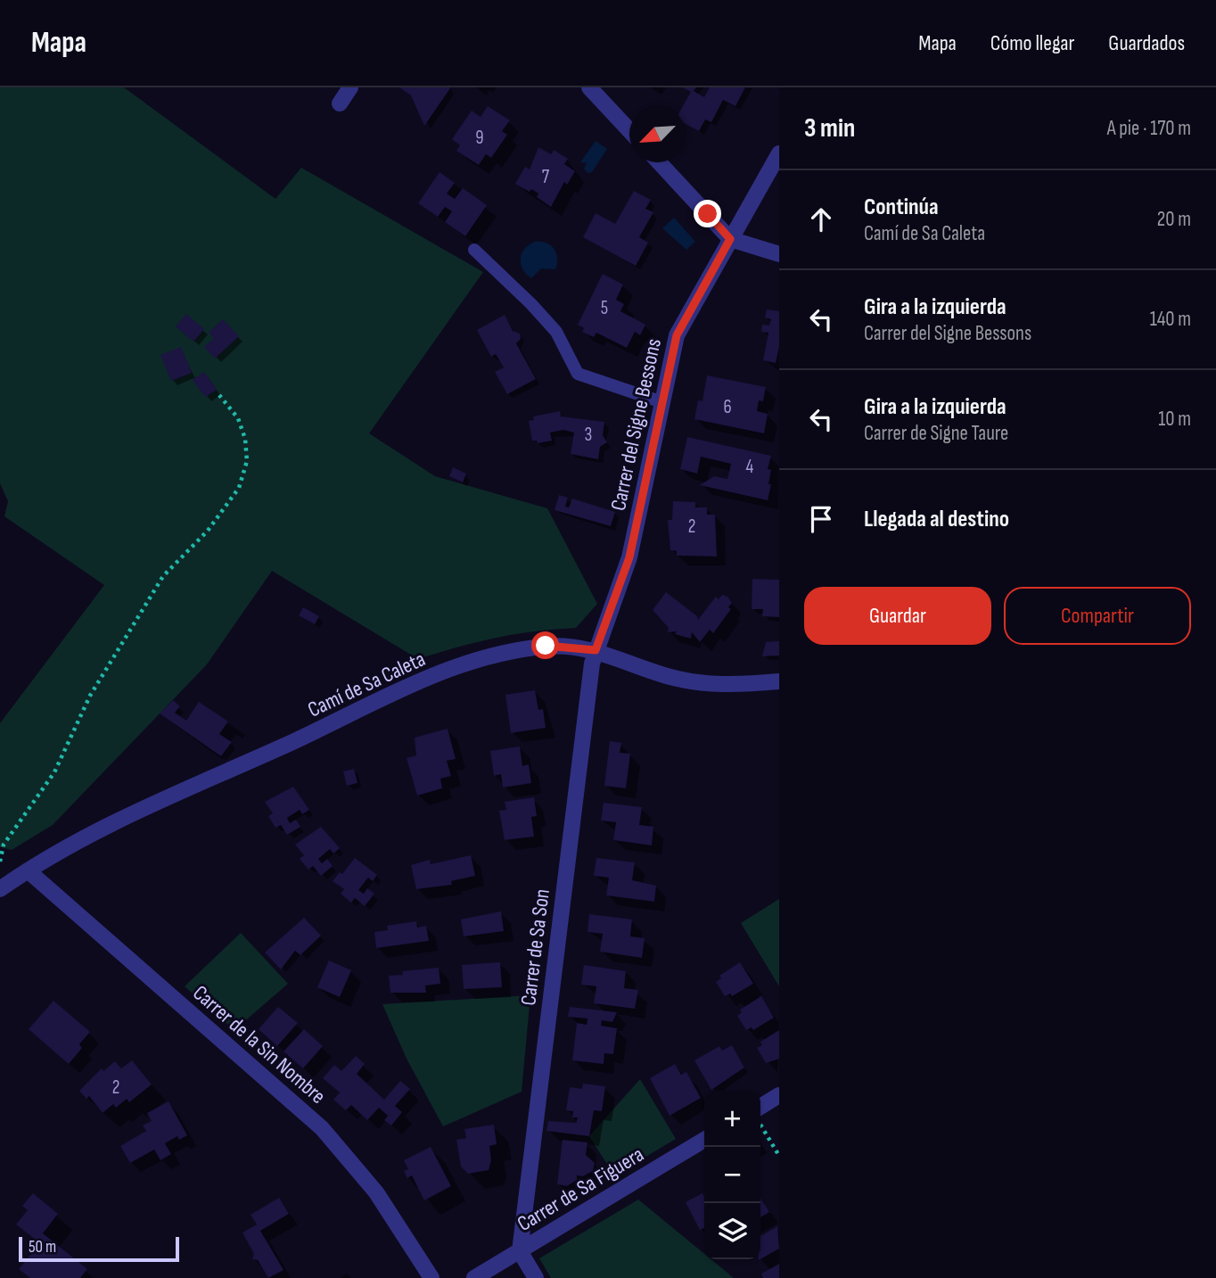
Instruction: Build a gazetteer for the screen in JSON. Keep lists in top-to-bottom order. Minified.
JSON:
{"streets":{"street":["Carrer del Signe Bessons","Camí de Sa Caleta","Carrer de Sa Son","Carrer de la Sin Nombre","Carrer de Sa Figuera"]},"crossings":[["Carrer del Signe Bessons","Camí de Sa Caleta"],["Carrer del Signe Bessons","Carrer de Sa Son"],["Camí de Sa Caleta","Carrer de Sa Son"],["Camí de Sa Caleta","Carrer de la Sin Nombre"],["Carrer de Sa Son","Carrer de Sa Figuera"]],"house_numbers":["9","7","5","6","3","4","2","2"],"scale_bar":"50 m","north":"bottom left","page":{"header":"Mapa","nav":["Mapa","Cómo llegar","Guardados"],"heading":["3 min","A pie · 170 m"],"list":[["Continúa","Camí de Sa Caleta","20 m"],["Gira a la izquierda","Carrer del Signe Bessons","140 m"],["Gira a la izquierda","Carrer de Signe Taure","10 m"],"Llegada al destino"],"buttons":["Guardar","Compartir"],"map_buttons":["+","−"],"scale":"50 m"}}
